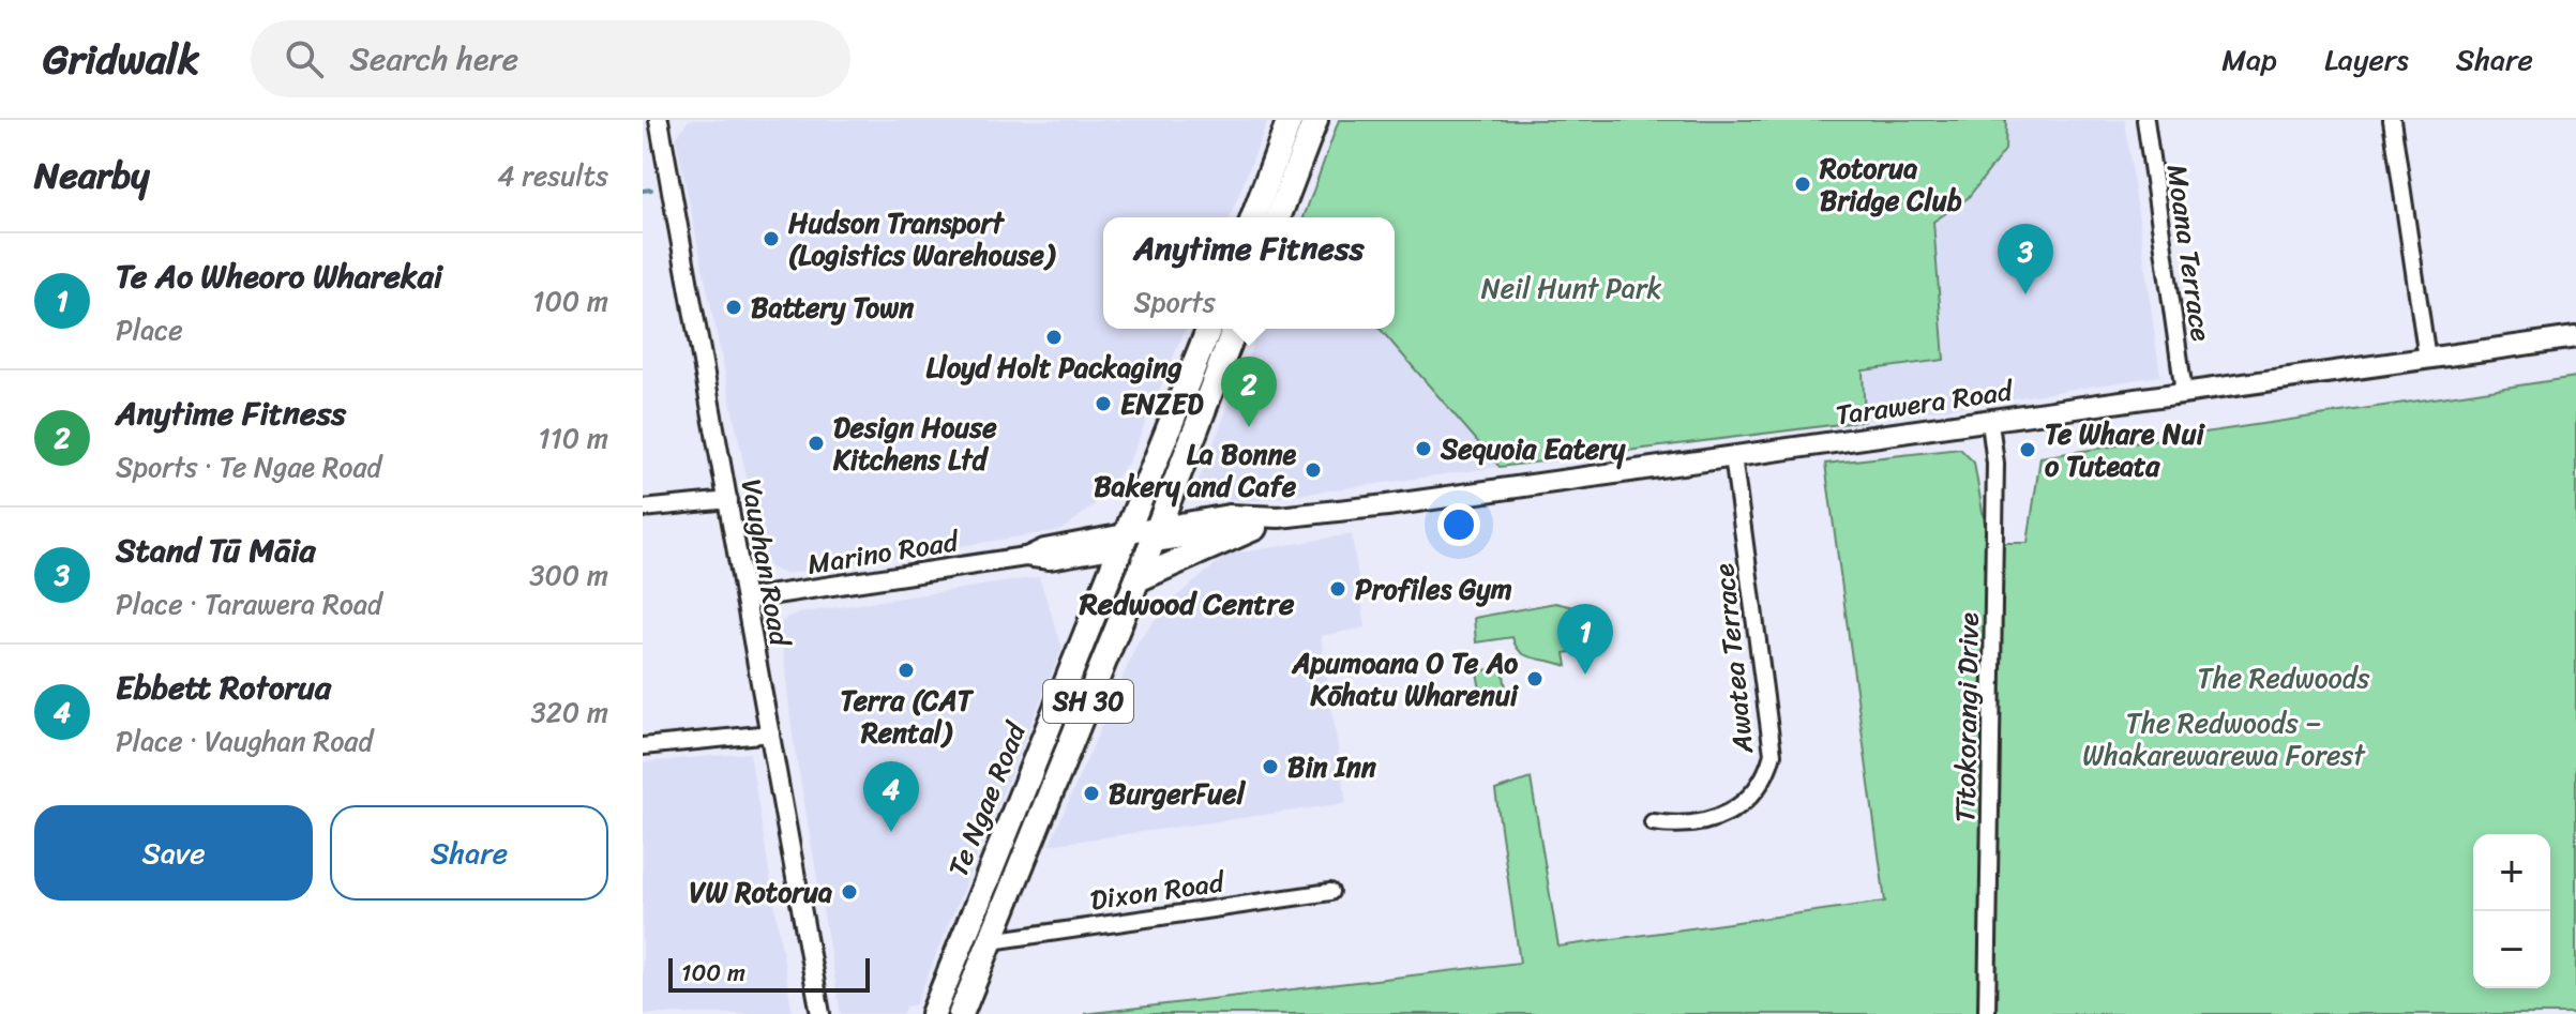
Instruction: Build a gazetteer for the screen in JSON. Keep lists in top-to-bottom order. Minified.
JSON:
{"streets":{"highway":["SH 30","Te Ngae Road"],"main road":["Tarawera Road"],"street":["Moana Terrace","Marino Road","Vaughan Road","Awatea Terrace","Tītokorangi Drive","Dixon Road"]},"crossings":[["Moana Terrace","Tarawera Road"],["Tarawera Road","Awatea Terrace"],["Tarawera Road","Tītokorangi Drive"],["Tarawera Road","Te Ngae Road"],["Marino Road","Vaughan Road"],["Marino Road","Te Ngae Road"],["Te Ngae Road","Dixon Road"]],"districts":["Redwood Centre"],"parks":["Neil Hunt Park","The Redwoods","The Redwoods – Whakarewarewa Forest"],"places":["Rotorua Bridge Club","Hudson Transport (Logistics Warehouse)","Battery Town","Lloyd Holt Packaging","ENZED","Design House Kitchens Ltd","Sequoia Eatery","Te Whare Nui o Tuteata","La Bonne Bakery and Cafe","Profiles Gym","Terra (CAT Rental)","Apumoana O Te Ao Kōhatu Wharenui","Bin Inn","BurgerFuel","VW Rotorua"],"scale_bar":"100 m","page":{"header":"Gridwalk","search":"Search here","nav":["Map","Layers","Share"],"heading":["Nearby","4 results"],"popup":["Anytime Fitness","Sports"],"pins":["3","2","1","4"],"list":[{"mark":"1","name":"Te Ao Wheoro Wharekai","note":"Place","value":"100 m"},{"mark":"2","name":"Anytime Fitness","note":"Sports · Te Ngae Road","value":"110 m"},{"mark":"3","name":"Stand Tū Māia","note":"Place · Tarawera Road","value":"300 m"},{"mark":"4","name":"Ebbett Rotorua","note":"Place · Vaughan Road","value":"320 m"}],"buttons":["Save","Share"],"map_buttons":["+","−"],"scale":"100 m"}}
